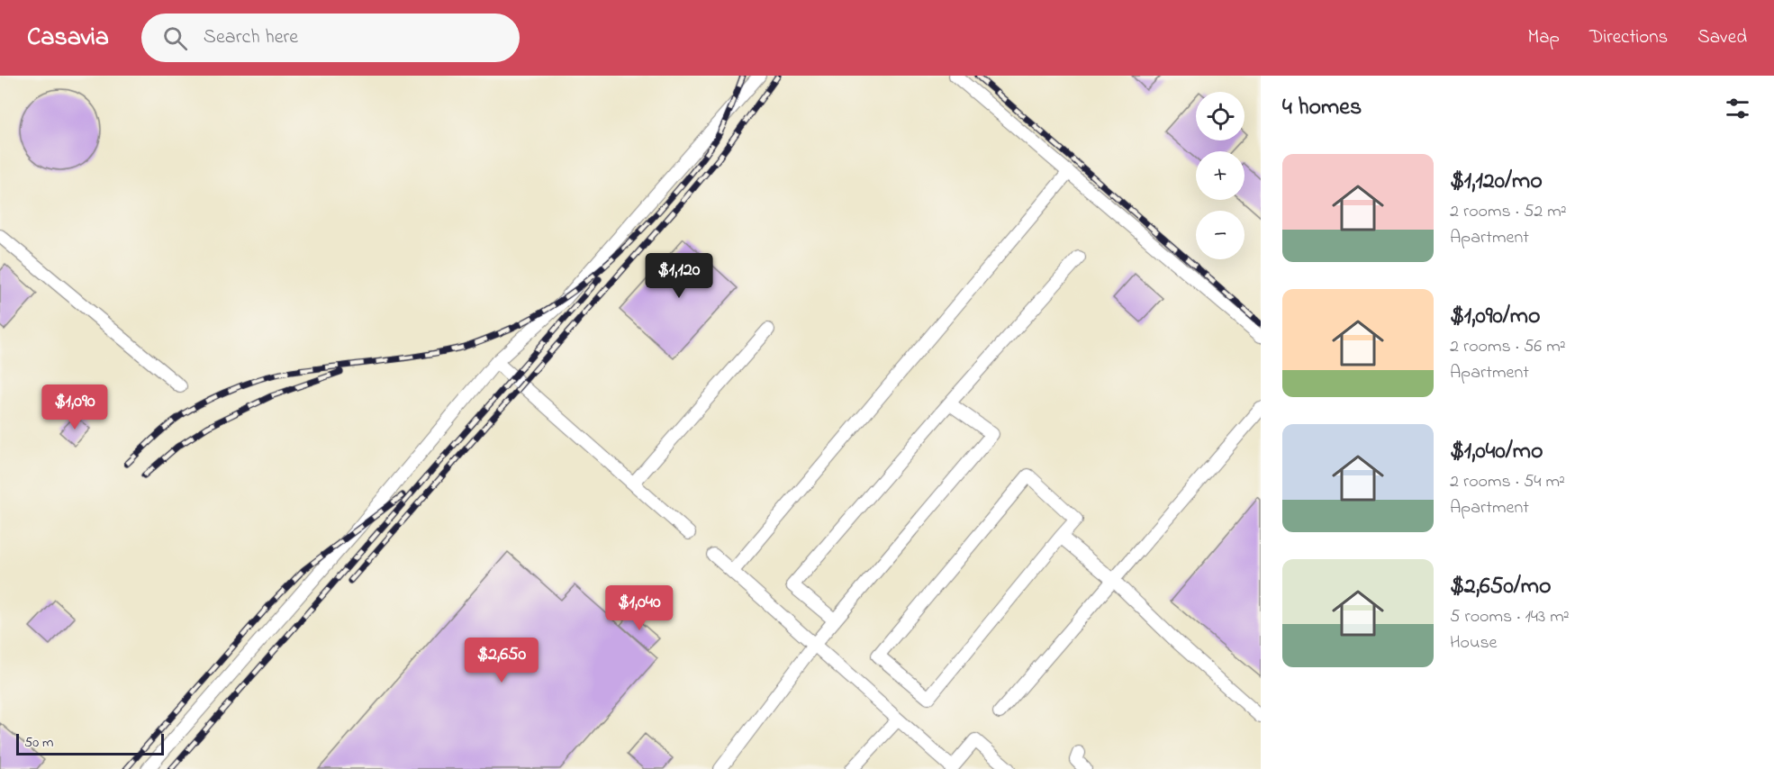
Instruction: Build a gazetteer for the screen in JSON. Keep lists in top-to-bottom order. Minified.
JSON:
{"scale_bar":"50 m","page":{"header":"Casavia","search":"Search here","nav":["Map","Directions","Saved"],"heading":"4 homes","map_buttons":["+","−"],"list":[{"name":"$1,120/mo","note":"2 rooms · 52 m² · Apartment"},{"name":"$1,090/mo","note":"2 rooms · 56 m² · Apartment"},{"name":"$1,040/mo","note":"2 rooms · 54 m² · Apartment"},{"name":"$2,650/mo","note":"5 rooms · 143 m² · House"}],"price":["$1,120","$1,090","$1,040","$2,650"],"scale":"50 m"}}
